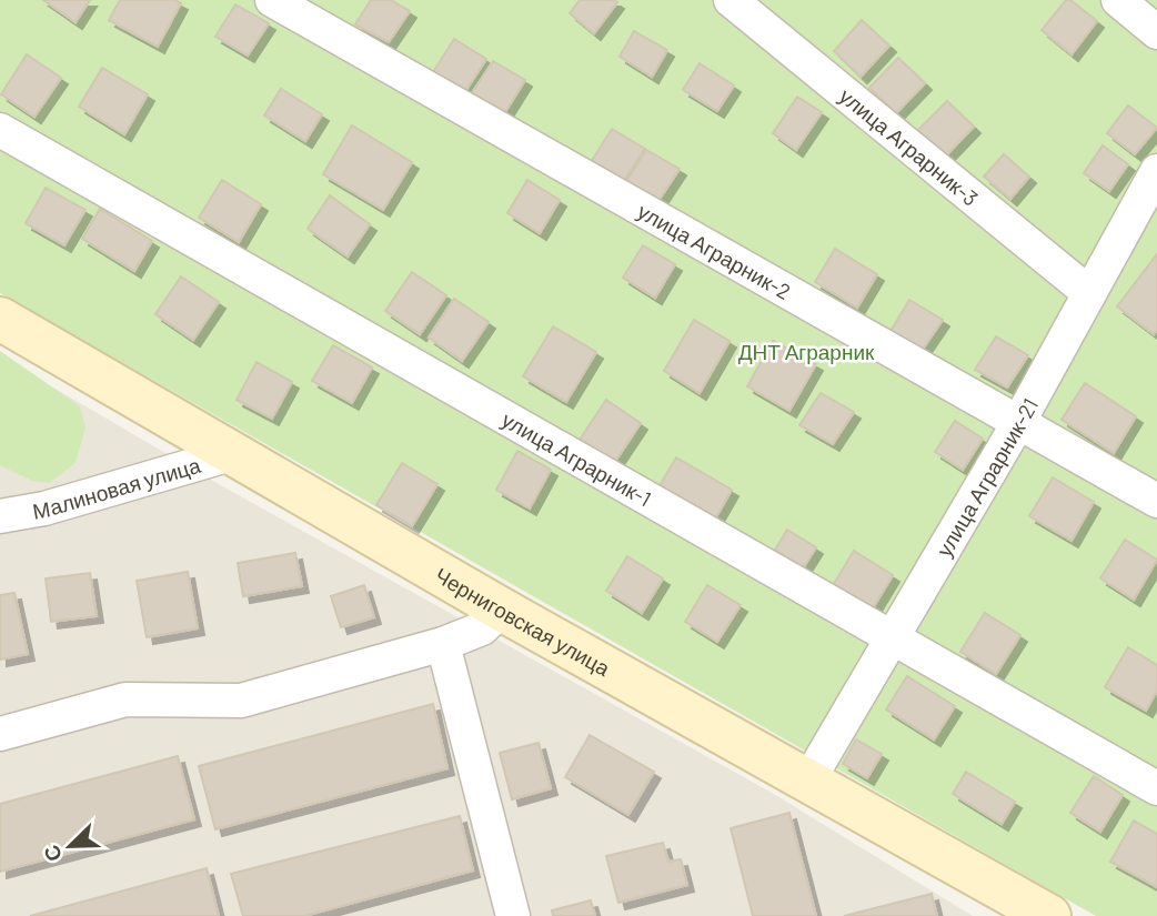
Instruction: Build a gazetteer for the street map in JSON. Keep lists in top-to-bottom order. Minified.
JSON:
{"streets":{"street":["улица Аграрник-3","улица Аграрник-2","улица Аграрник-1","улица Аграрник-21","Малиновая улица","Черниговская улица"]},"crossings":[["улица Аграрник-3","улица Аграрник-21"],["улица Аграрник-2","улица Аграрник-21"],["улица Аграрник-1","улица Аграрник-21"],["улица Аграрник-21","Черниговская улица"],["Малиновая улица","Черниговская улица"]],"parks":["ДНТ Аграрник"],"north":"bottom left"}
